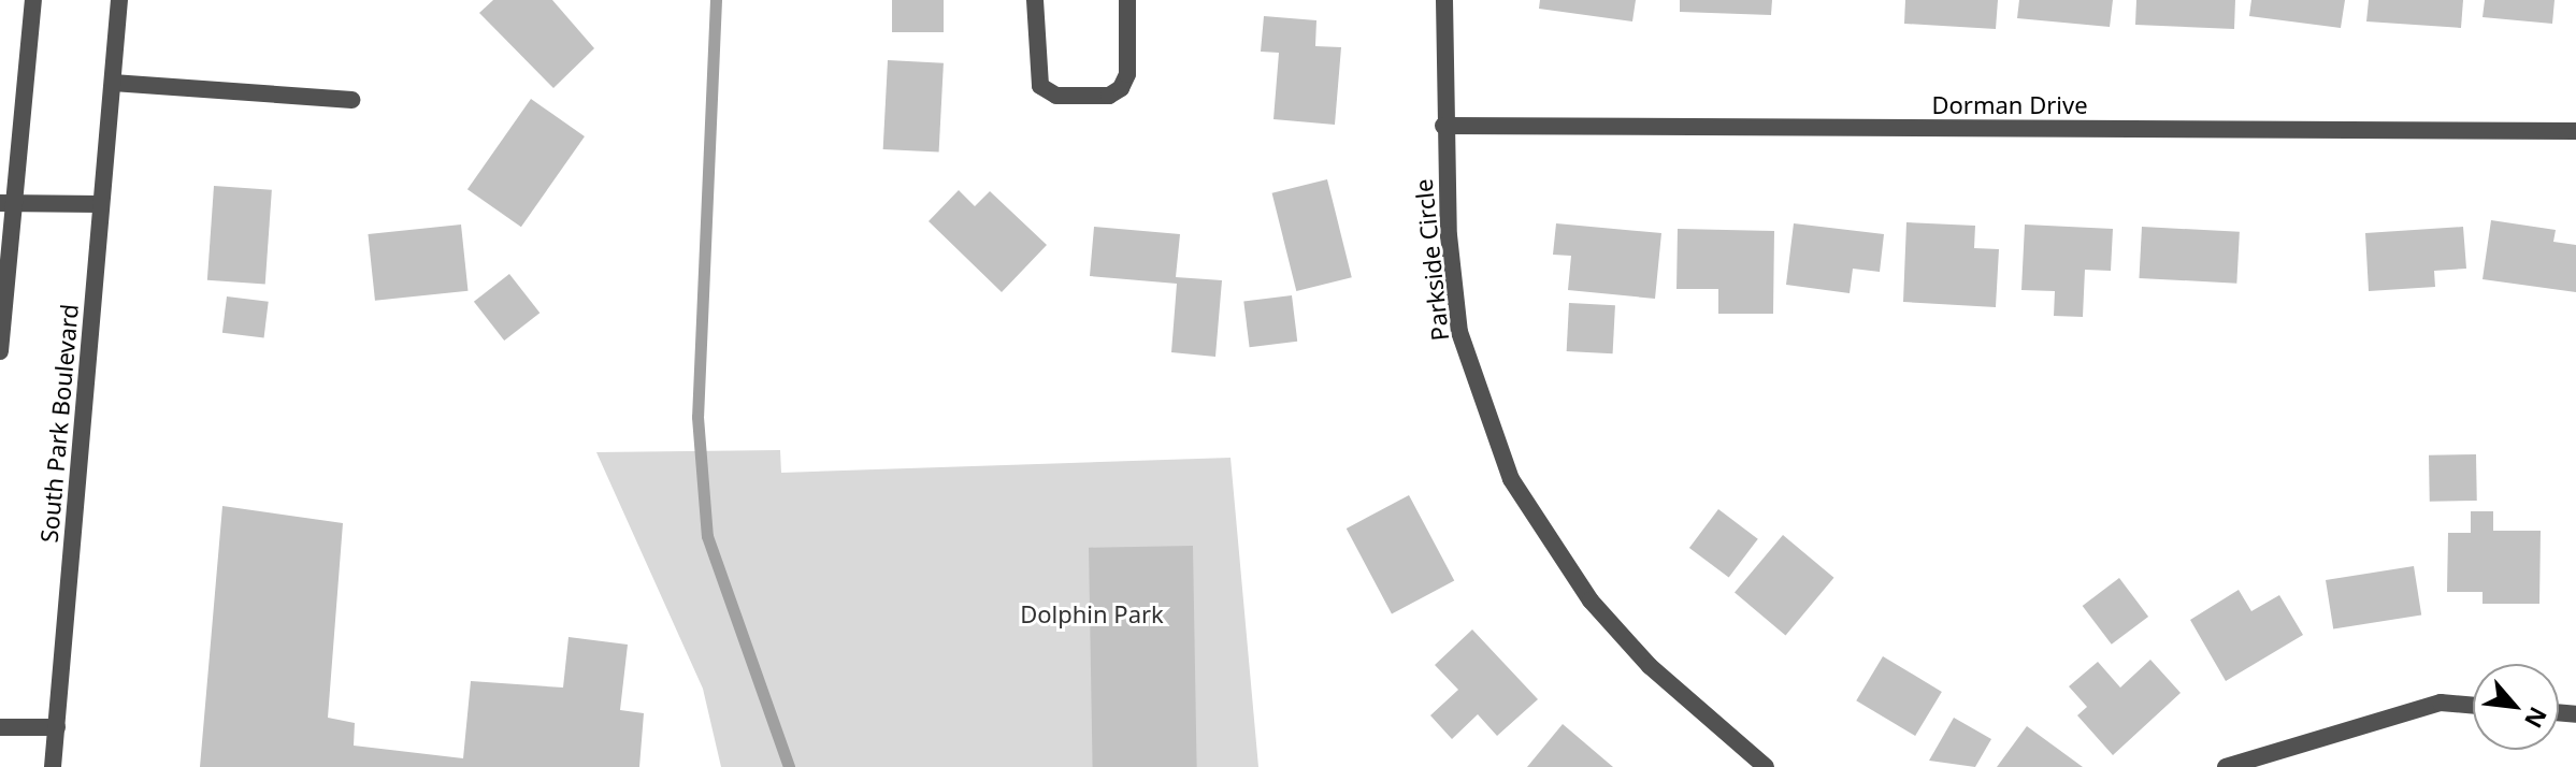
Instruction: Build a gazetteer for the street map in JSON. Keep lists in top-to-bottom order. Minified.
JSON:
{"streets":{"street":["Dorman Drive","Parkside Circle","South Park Boulevard"]},"crossings":[["Dorman Drive","Parkside Circle"]],"parks":["Dolphin Park"],"north":"bottom right"}
